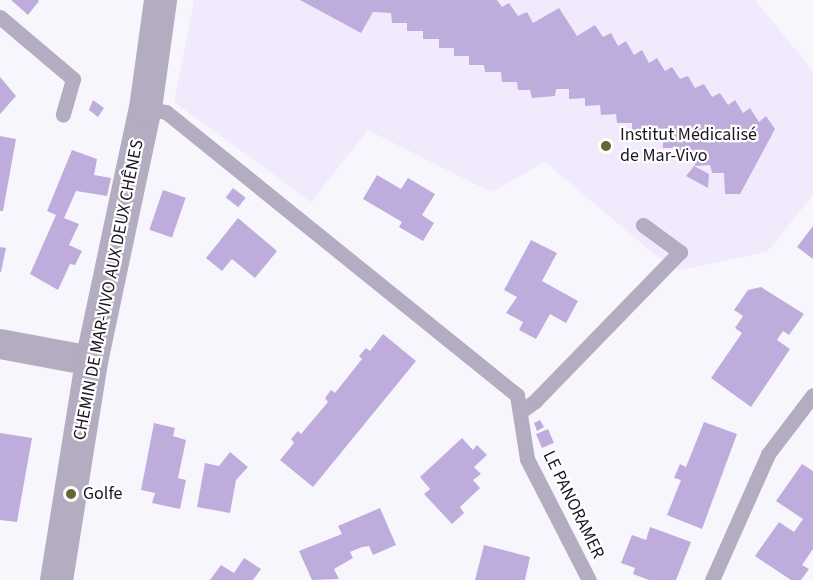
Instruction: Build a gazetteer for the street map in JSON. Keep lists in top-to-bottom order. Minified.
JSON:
{"streets":{"street":["CHEMIN DE MAR-VIVO AUX DEUX CHÊNES"],"lane":["LE PANORAMER"]},"crossings":[["CHEMIN DE MAR-VIVO AUX DEUX CHÊNES","LE PANORAMER"]],"places":["Institut Médicalisé de Mar-Vivo","Golfe"]}
